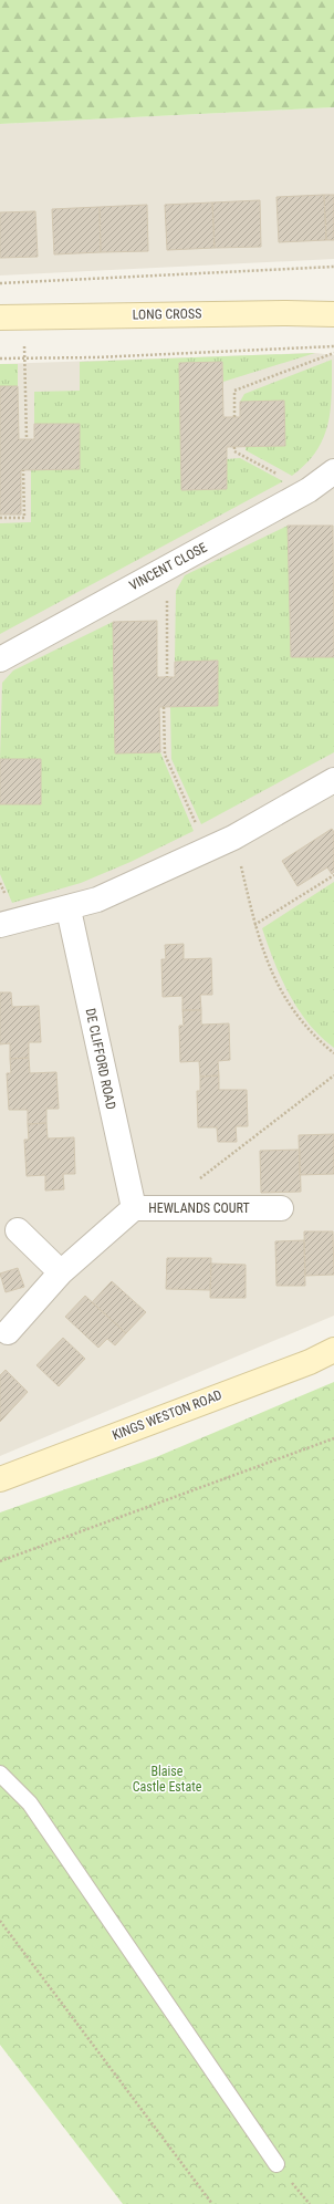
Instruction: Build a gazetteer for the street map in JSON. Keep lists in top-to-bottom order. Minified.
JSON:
{"streets":{"main road":["LONG CROSS","KINGS WESTON ROAD"],"street":["VINCENT CLOSE","DE CLIFFORD ROAD","HEWLANDS COURT"]},"crossings":[["DE CLIFFORD ROAD","HEWLANDS COURT"]],"parks":["Blaise Castle Estate"]}
